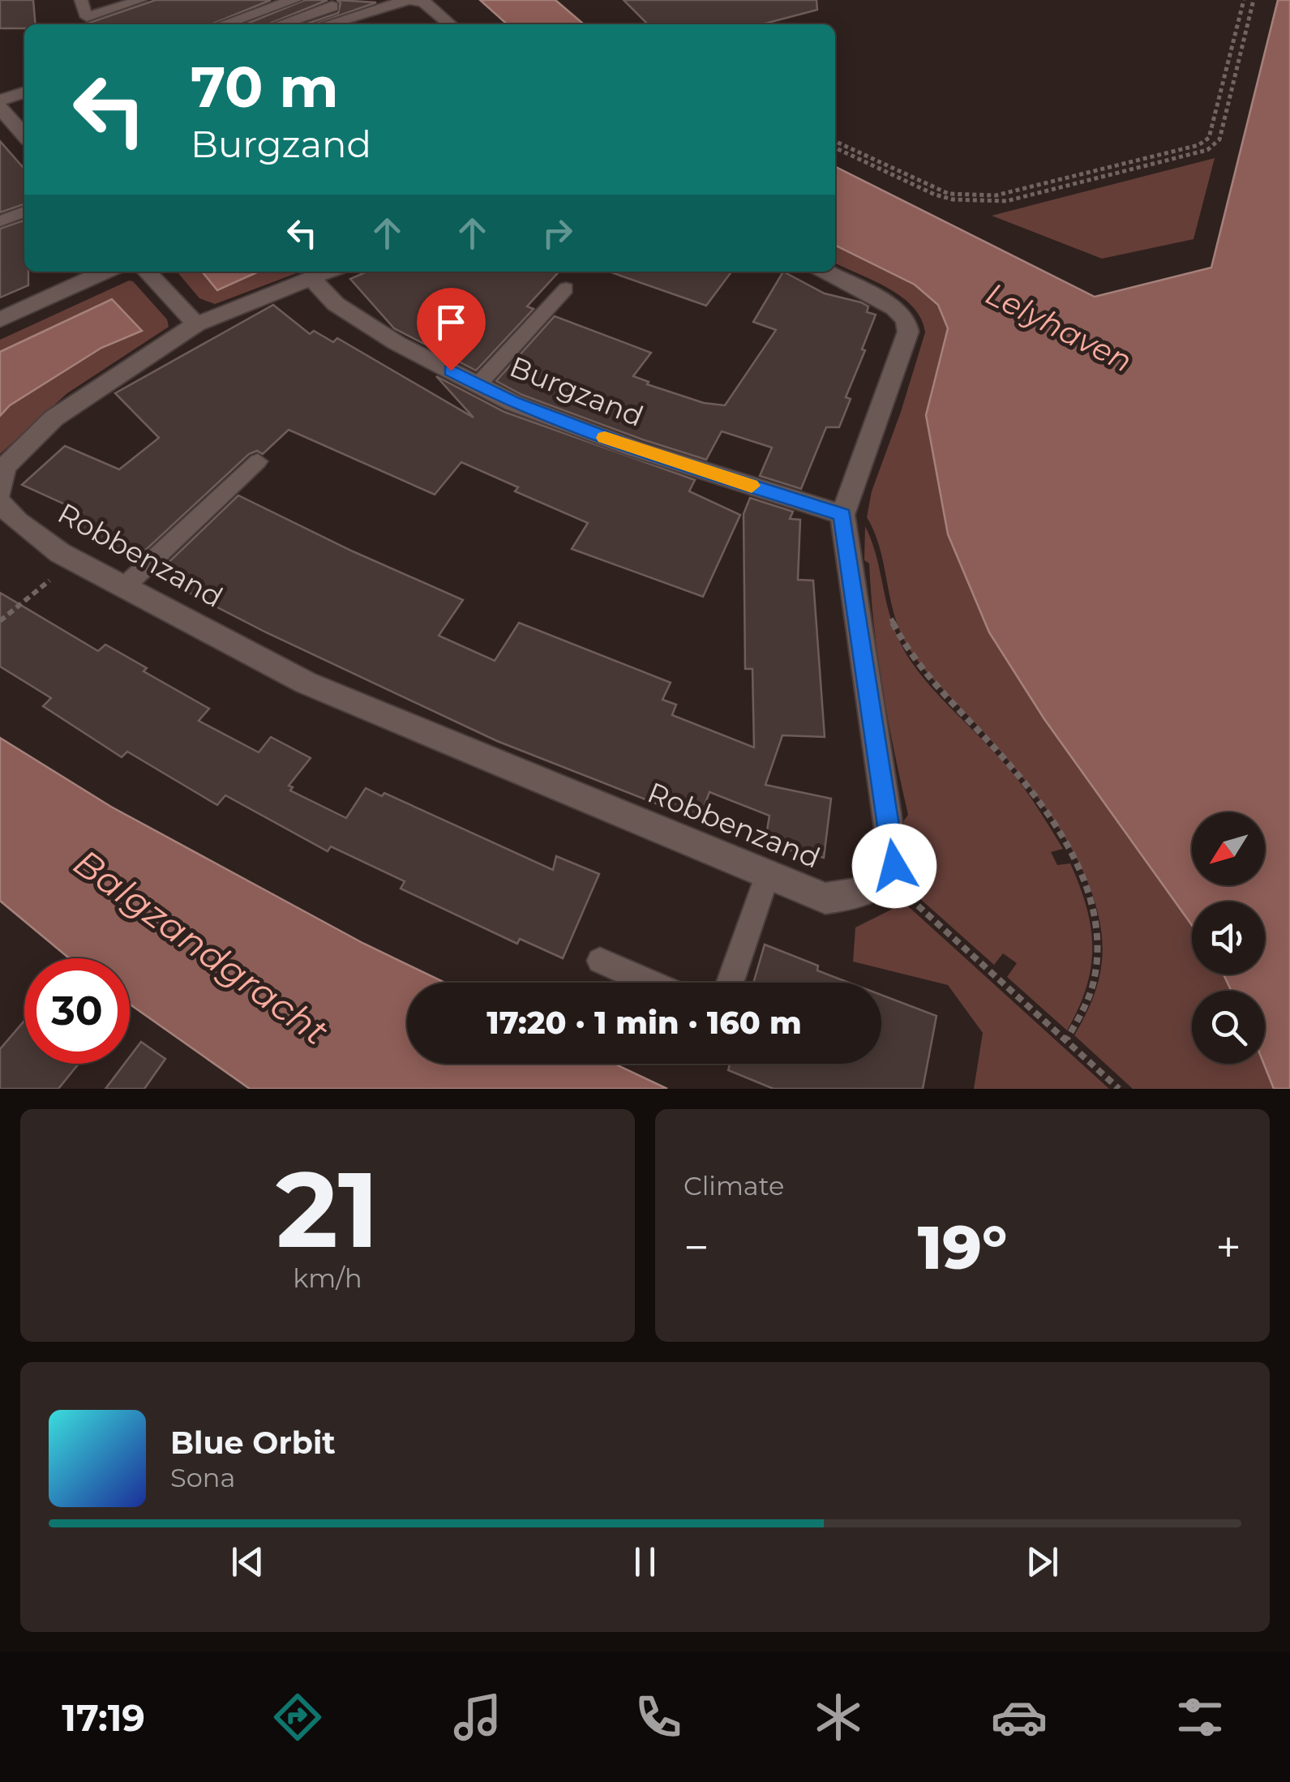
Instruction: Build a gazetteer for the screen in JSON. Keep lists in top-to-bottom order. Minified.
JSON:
{"streets":{"street":["Burgzand","Robbenzand"]},"water":["Lelyhaven","Balgzandgracht"],"north":"bottom left","page":{"turn":["70 m","Burgzand"],"limit":"30","trip":"17:20 · 1 min · 160 m","tile":[["21","km/h"],"Climate"],"heat":["−","19°","+"],"song":["Blue Orbit","Sona"],"tabs":"17:19"}}
